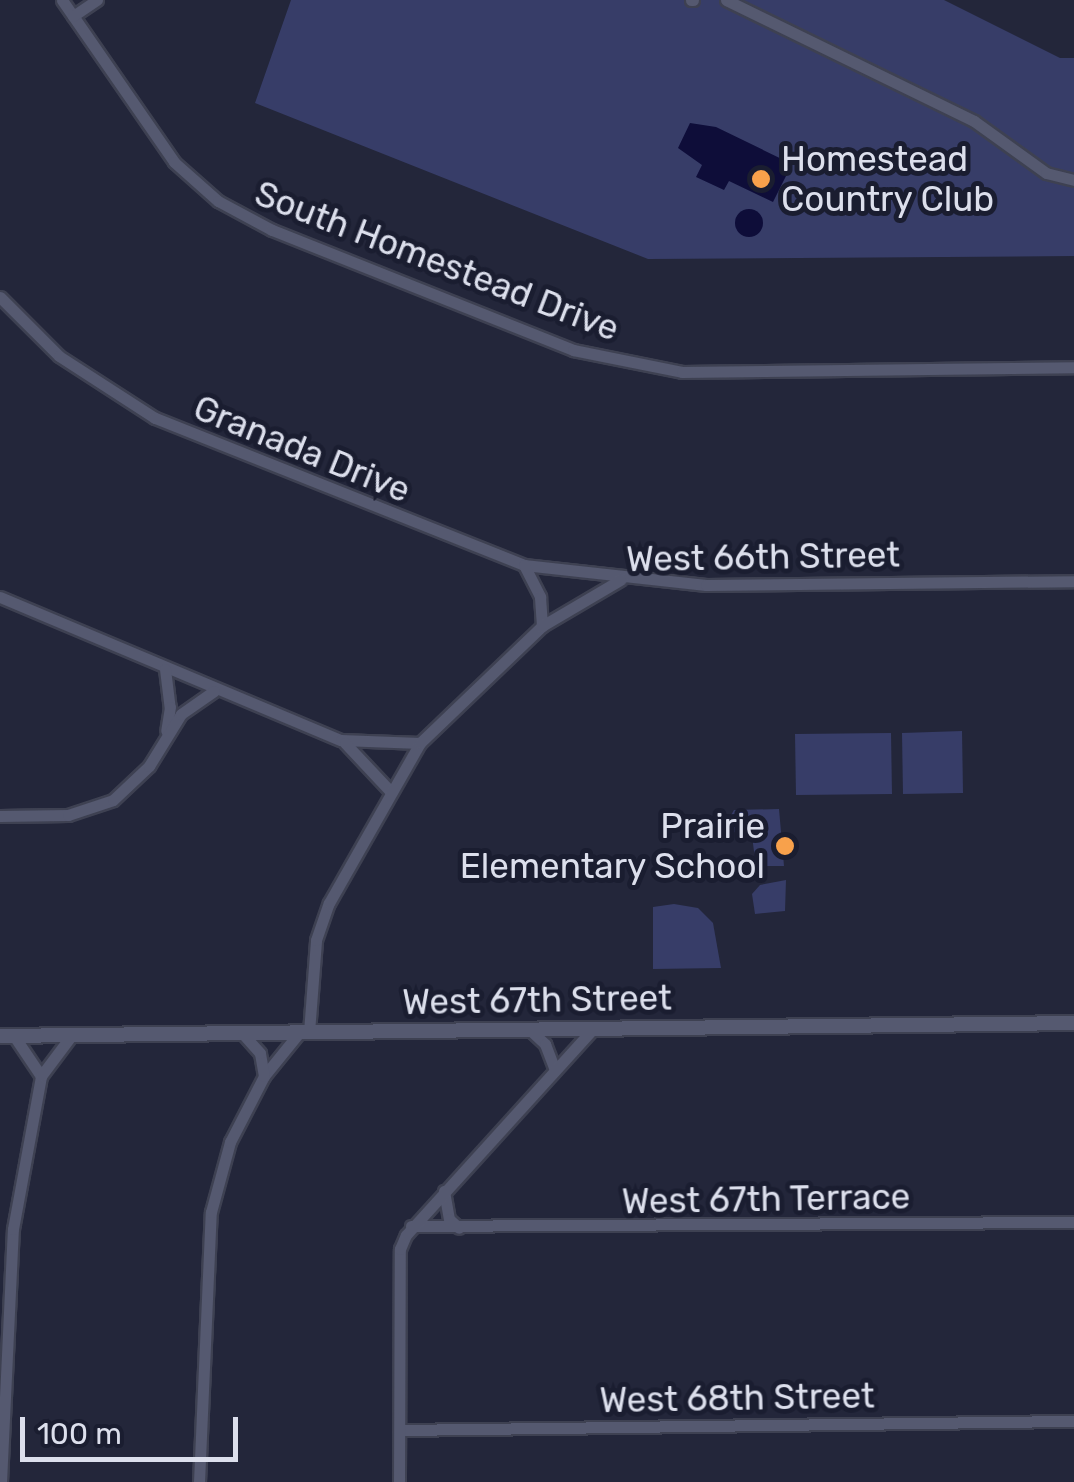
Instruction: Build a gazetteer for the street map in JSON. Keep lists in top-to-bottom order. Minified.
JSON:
{"streets":{"street":["South Homestead Drive","Granada Drive","West 66th Street","West 67th Street","West 67th Terrace","West 68th Street"]},"crossings":[["Granada Drive","West 66th Street"],["West 66th Street","West 67th Street"]],"places":["Homestead Country Club","Prairie Elementary School"],"scale_bar":"100 m"}
